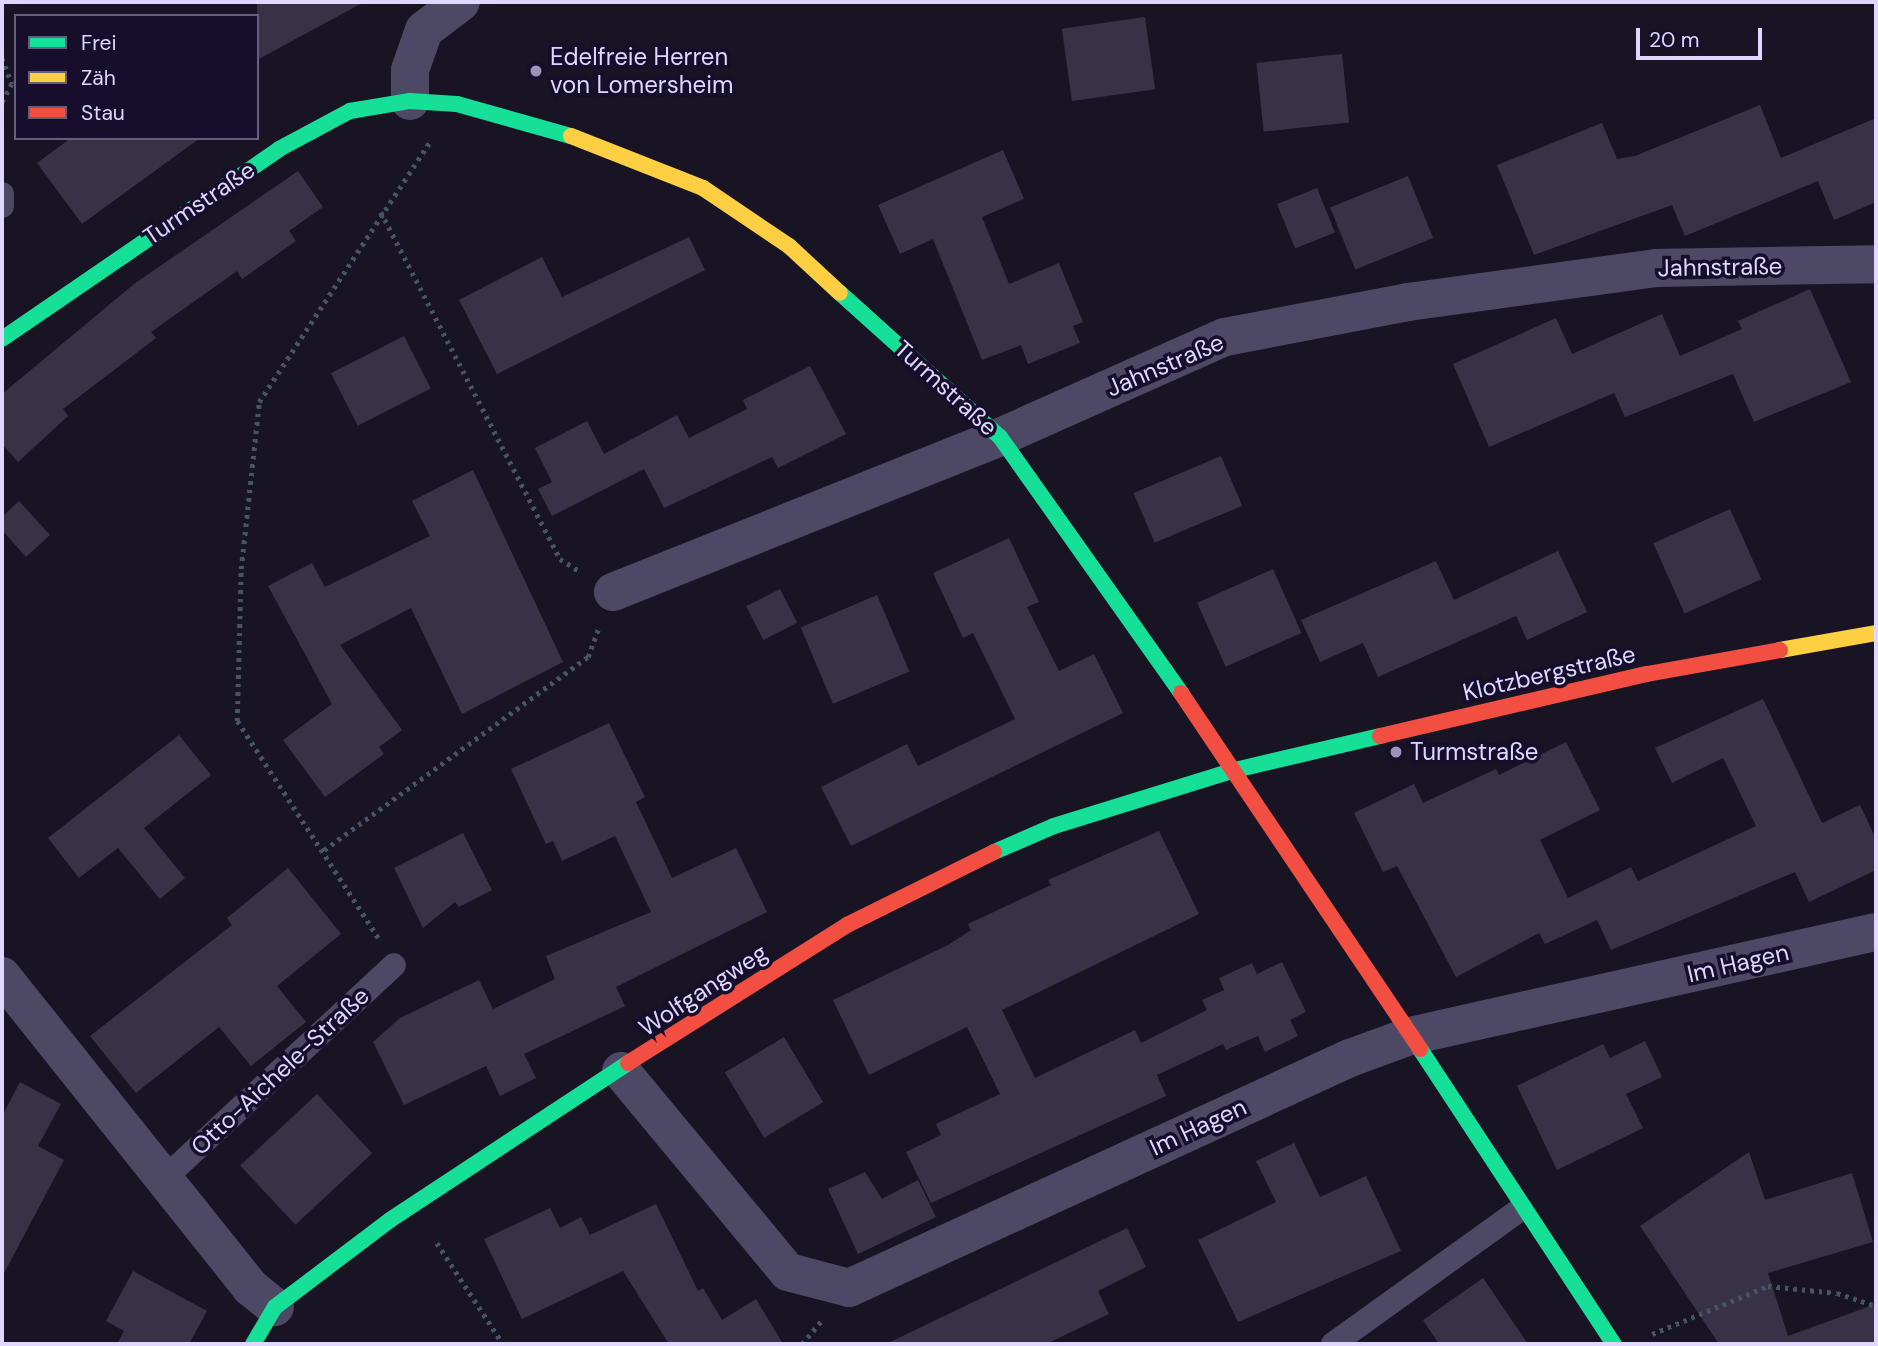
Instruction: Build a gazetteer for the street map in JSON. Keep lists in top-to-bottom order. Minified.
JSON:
{"streets":{"street":["Turmstraße","Jahnstraße","Klotzbergstraße","Im Hagen","Wolfgangweg"],"lane":["Otto-Aichele-Straße"]},"crossings":[["Turmstraße","Jahnstraße"],["Turmstraße","Klotzbergstraße"],["Turmstraße","Im Hagen"],["Turmstraße","Wolfgangweg"],["Klotzbergstraße","Wolfgangweg"],["Im Hagen","Wolfgangweg"]],"places":["Edelfreie Herren von Lomersheim","Turmstraße"],"legend":["Frei","Zäh","Stau"],"scale_bar":"20 m"}
